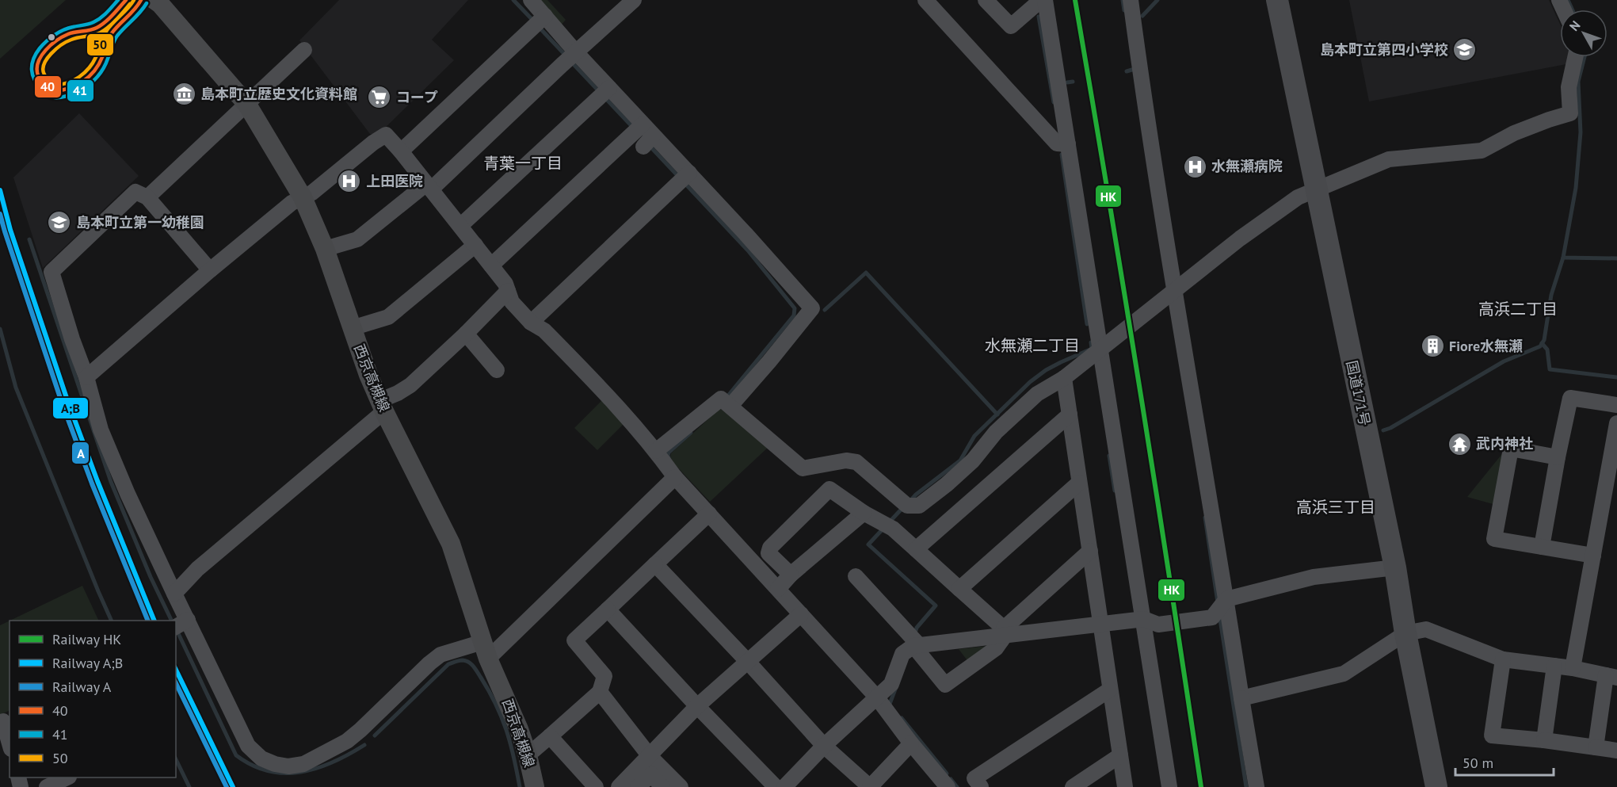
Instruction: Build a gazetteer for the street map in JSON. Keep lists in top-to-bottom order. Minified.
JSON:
{"streets":{"highway":["国道171号"],"main road":["西京高槻線"]},"districts":["青葉一丁目","高浜二丁目","水無瀬二丁目","高浜三丁目"],"places":{"school or university":["島本町立第四小学校","島本町立第一幼稚園"],"museum":["島本町立歴史文化資料館"],"supermarket":["コープ"],"hospital":["水無瀬病院","上田医院"],"building":["Fiore水無瀬"],"temple":["武内神社"]},"lines":["rail line HK","transit line 40","transit line 41","transit line 50","rail line A;B","rail line A"],"legend":["Railway HK","Railway A;B","Railway A","40","41","50"],"scale_bar":"50 m","north":"top left"}
